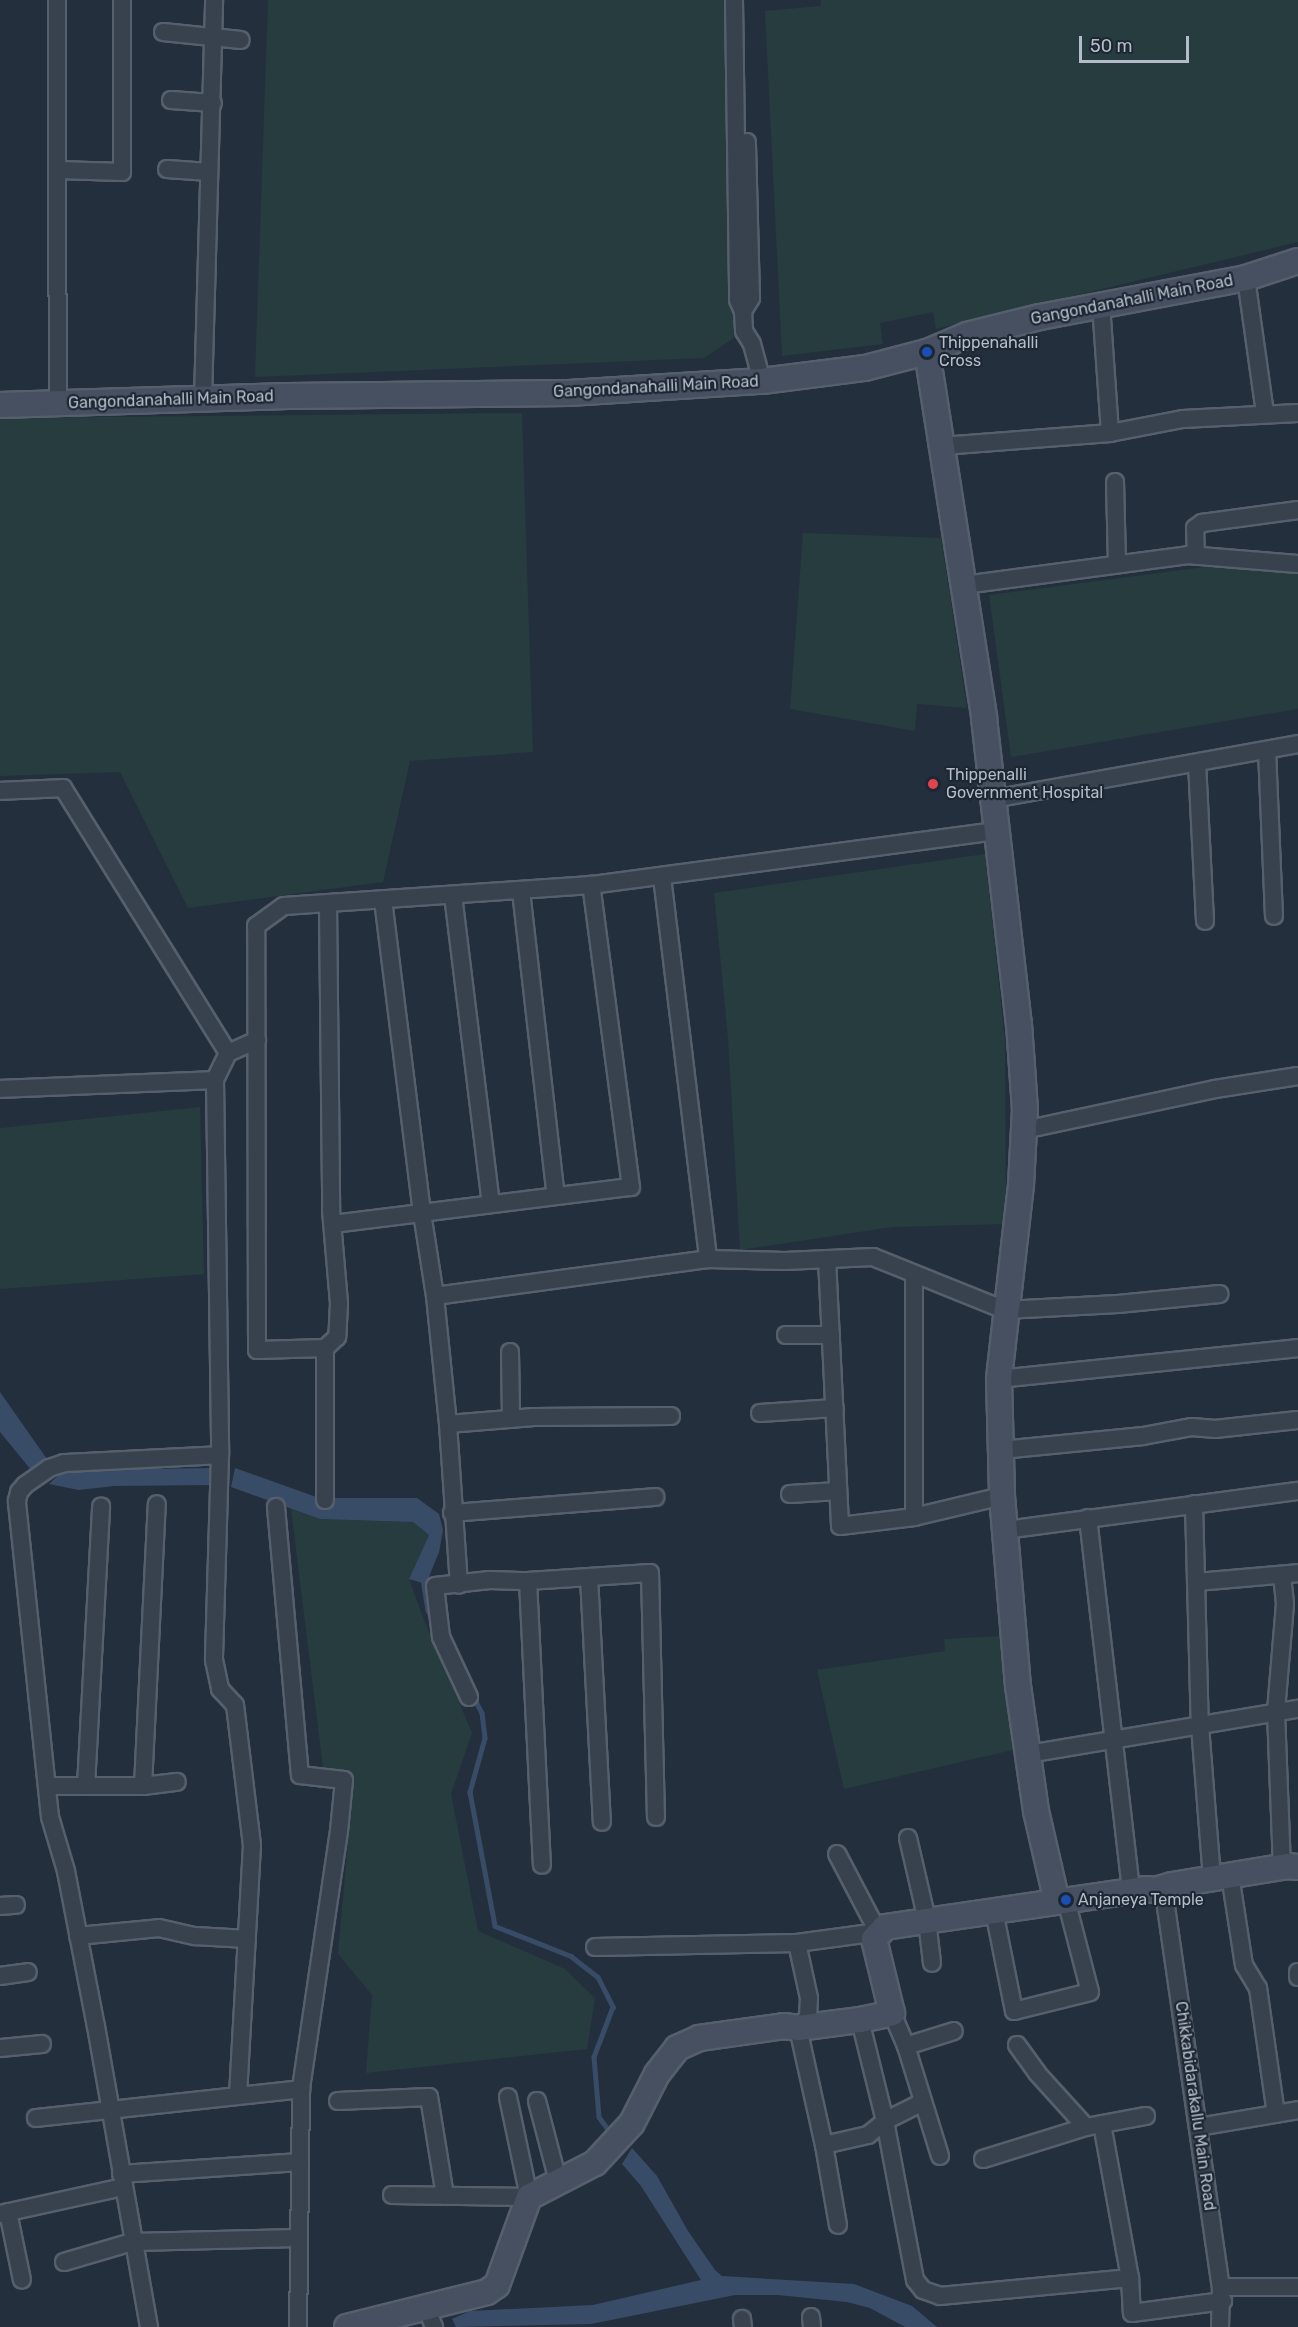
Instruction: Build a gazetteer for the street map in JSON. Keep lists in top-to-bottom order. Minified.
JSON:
{"streets":{"street":["Gangondanahalli Main Road","Chikkabidarakallu Main Road"]},"places":["Thippenahalli Cross","Thippenalli Government Hospital","Anjaneya Temple"],"scale_bar":"50 m"}
